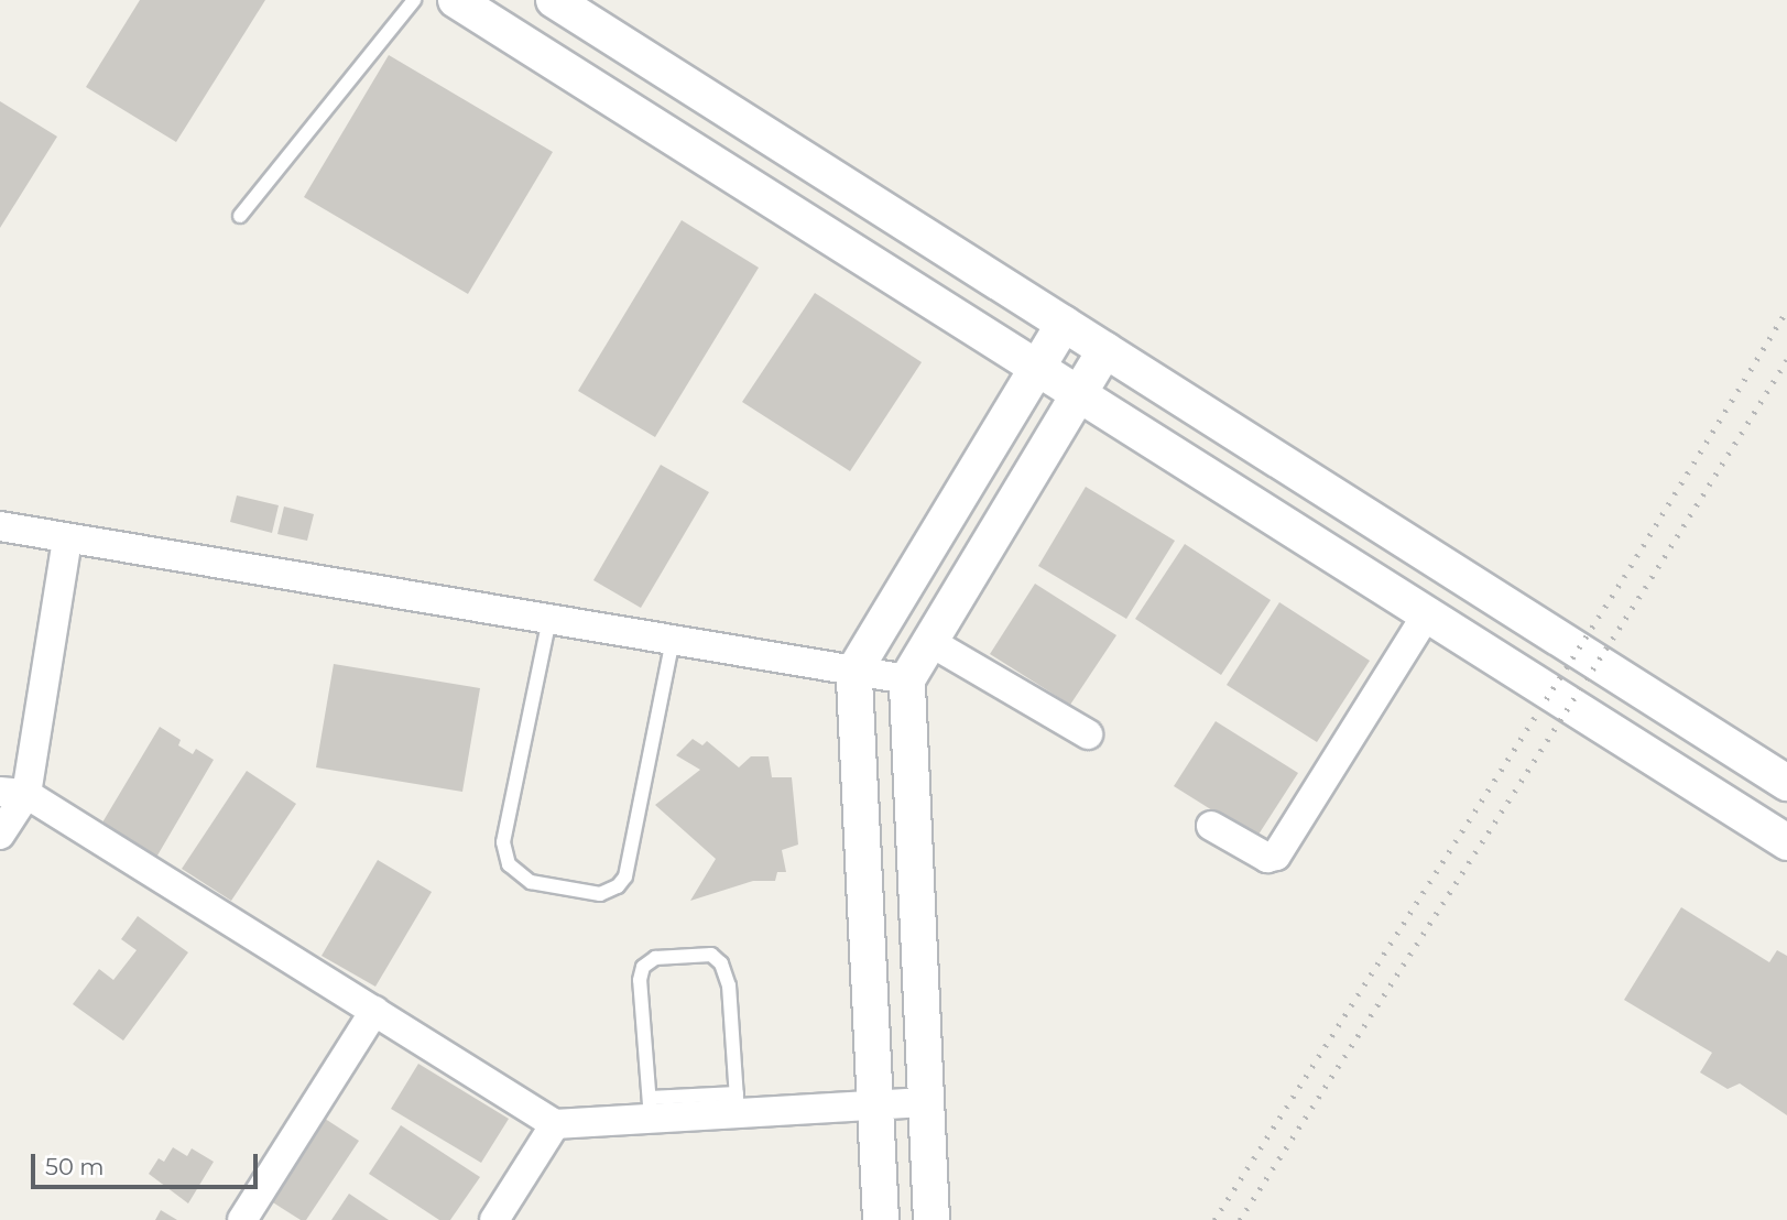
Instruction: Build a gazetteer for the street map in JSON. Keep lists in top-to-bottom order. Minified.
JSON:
{"scale_bar":"50 m"}
